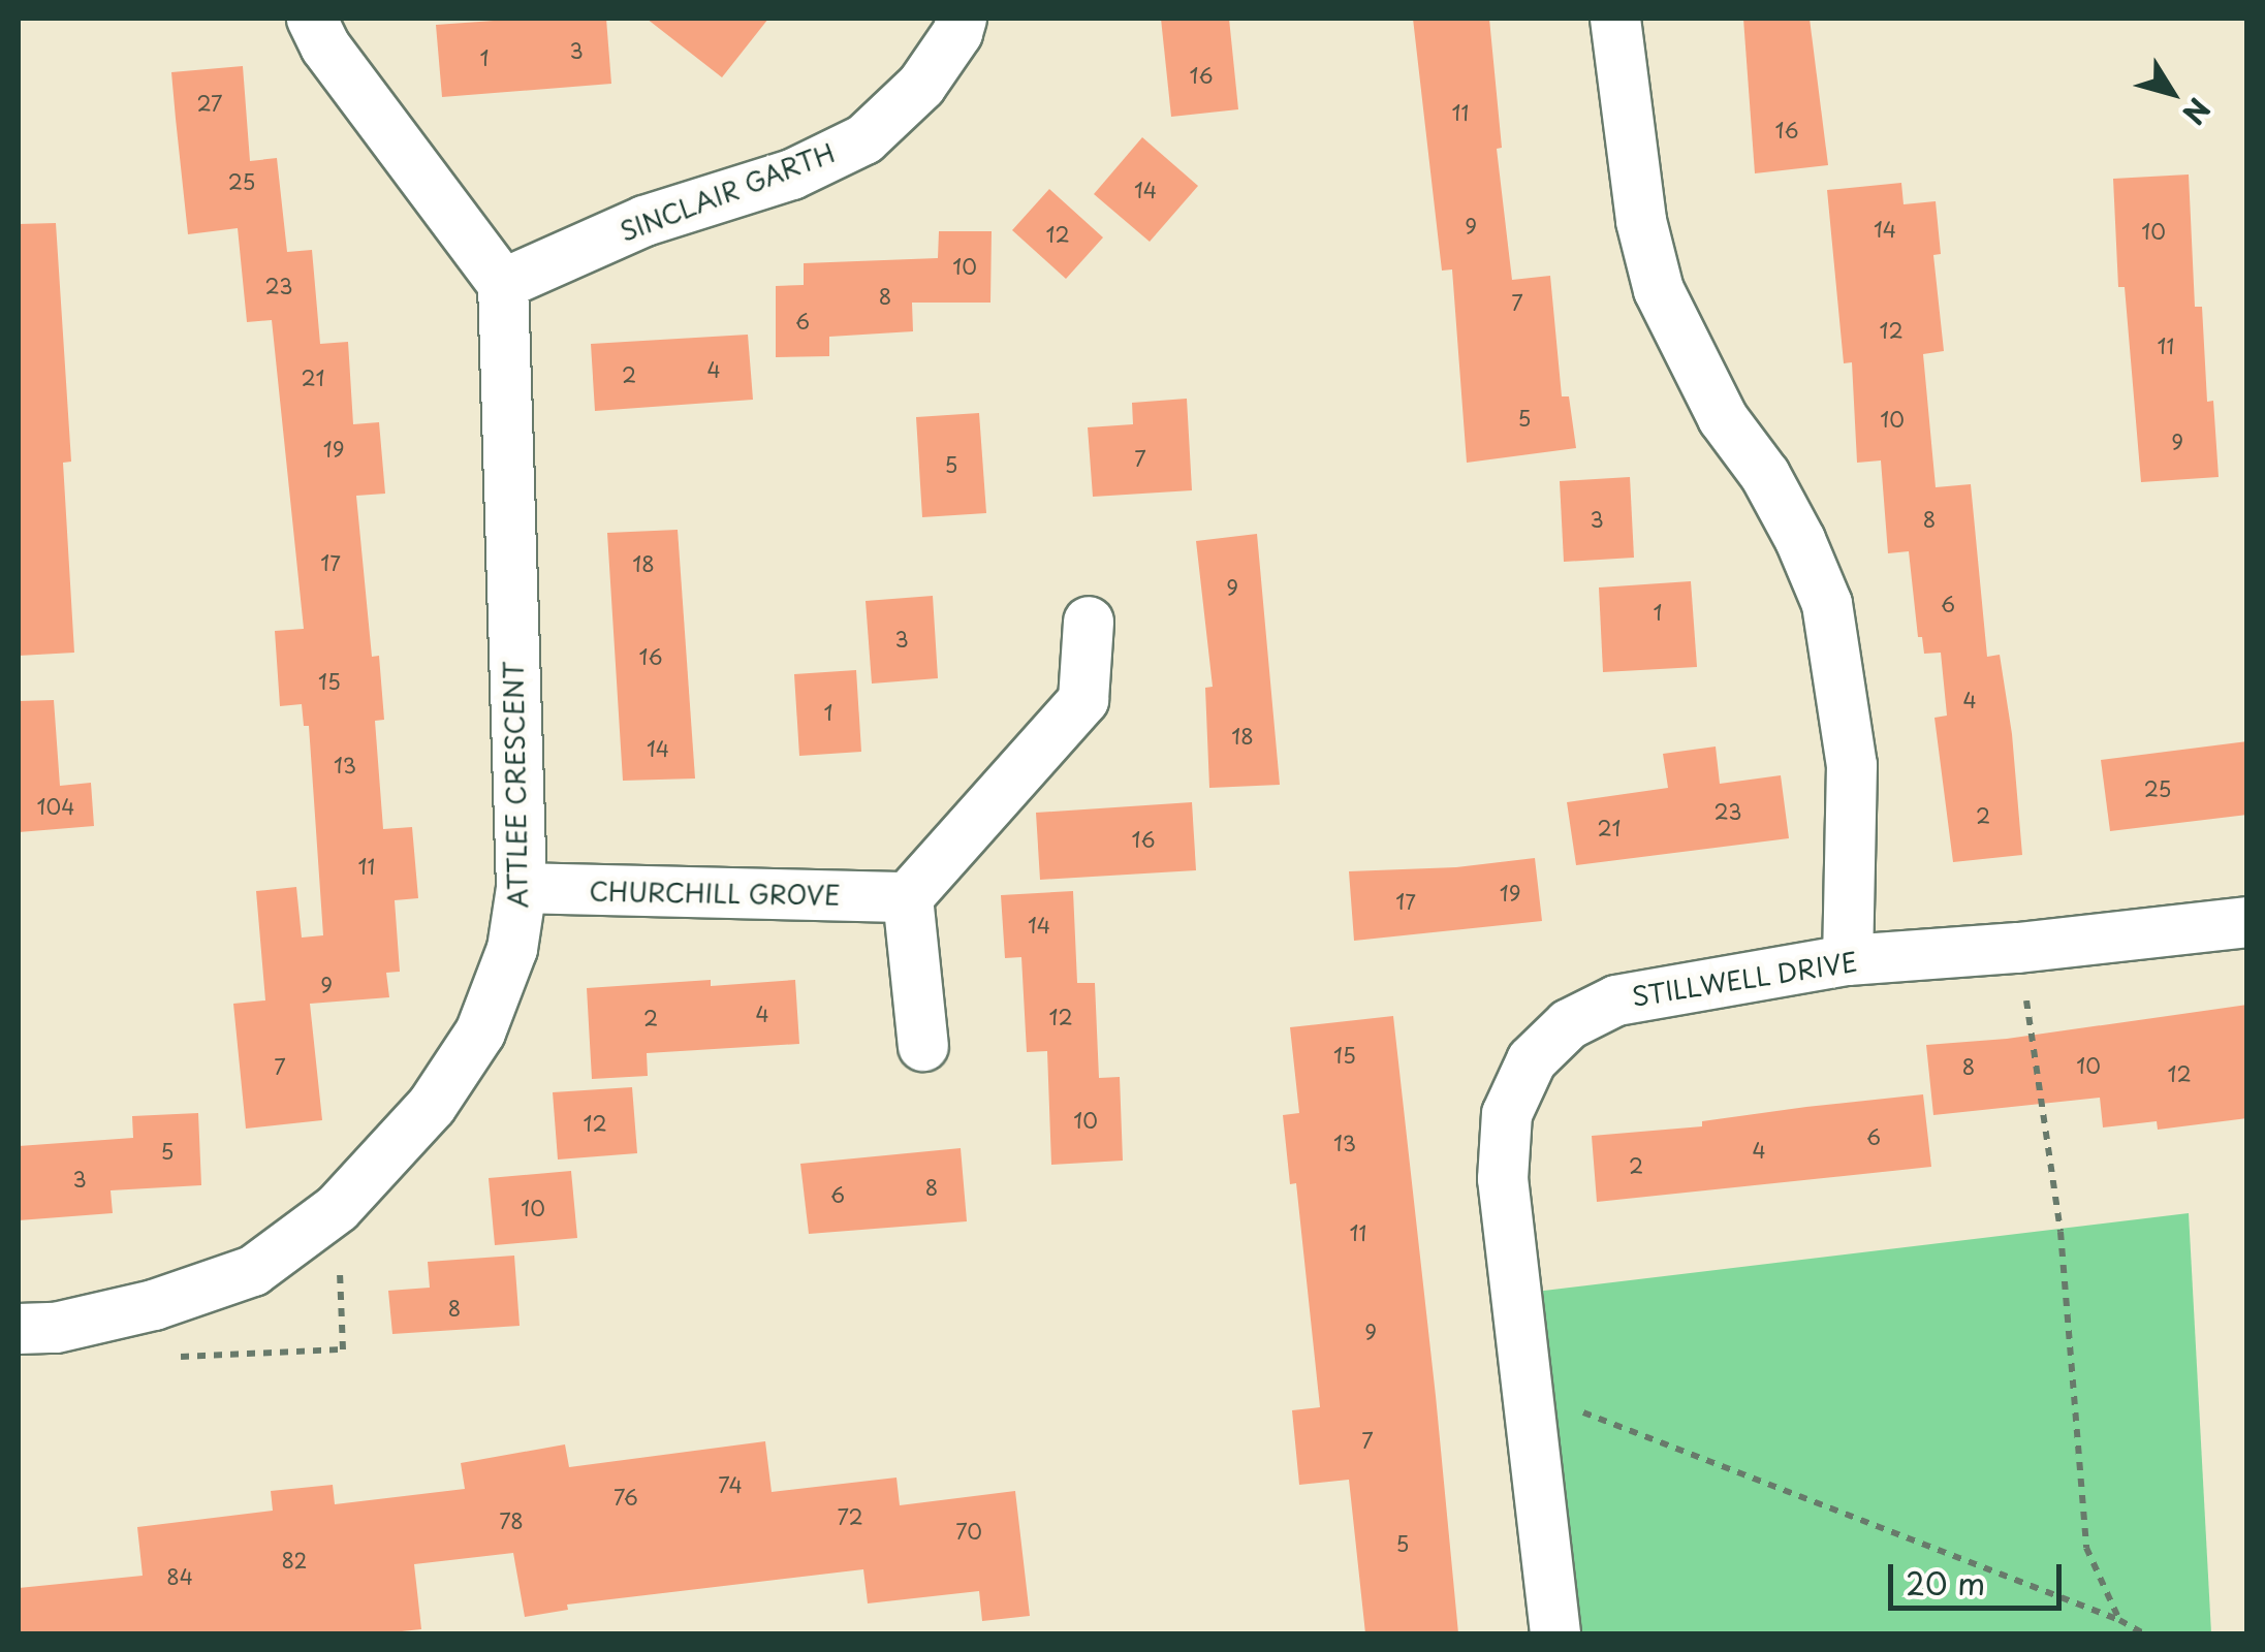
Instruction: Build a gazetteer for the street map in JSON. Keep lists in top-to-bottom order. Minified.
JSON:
{"streets":{"street":["SINCLAIR GARTH","ATTLEE CRESCENT","CHURCHILL GROVE","STILLWELL DRIVE"]},"crossings":[["SINCLAIR GARTH","ATTLEE CRESCENT"],["ATTLEE CRESCENT","CHURCHILL GROVE"]],"house_numbers":["3","1","16","27","11","16","25","14","9","14","10","12","10","23","8","7","6","12","11","4","2","21","5","10","9","19","7","5","3","8","17","18","9","6","1","3","16","15","4","1","18","14","13","25","104","23","2","21","16","11","19","17","14","9","4","12","2","15","10","7","8","12","10","12","6","13","4","5","2","3","8","6","10","11","8","9","7","74","76","72","78","70","5","82","84"],"scale_bar":"20 m","north":"bottom right"}
